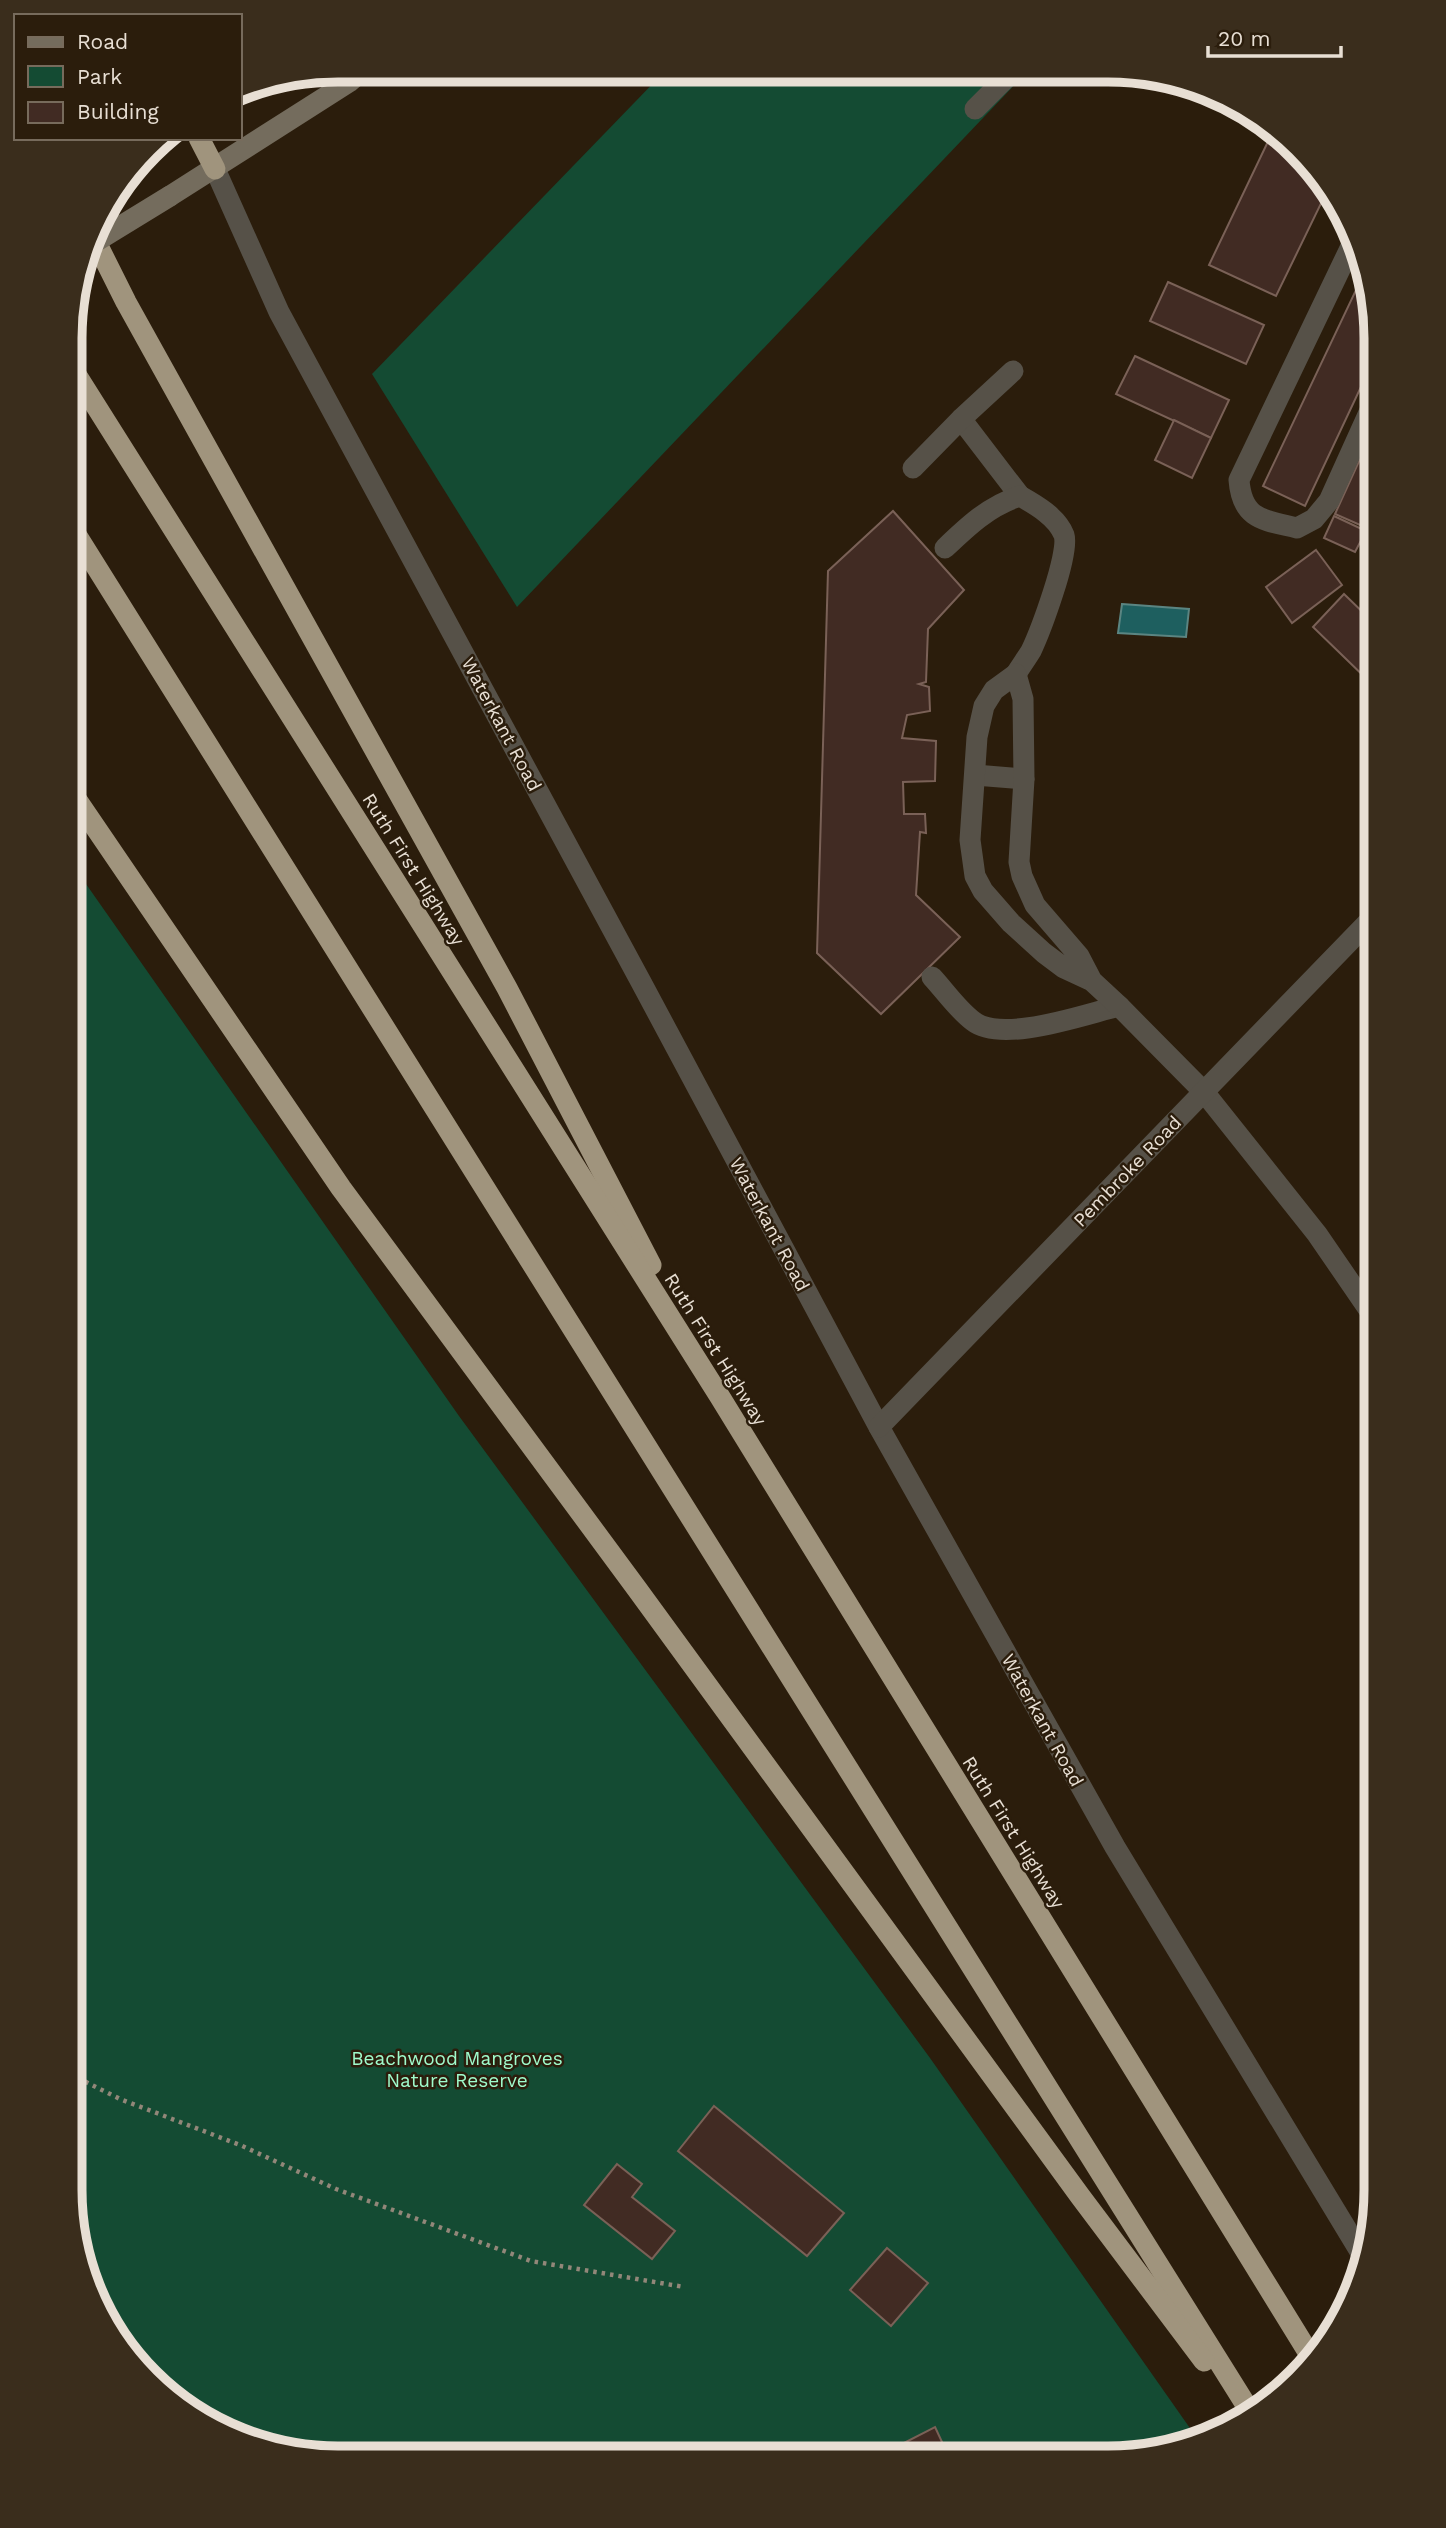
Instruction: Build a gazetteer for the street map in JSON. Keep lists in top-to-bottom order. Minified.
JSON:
{"streets":{"highway":["Ruth First Highway"],"street":["Waterkant Road","Pembroke Road"]},"crossings":[["Waterkant Road","Pembroke Road"]],"parks":["Beachwood Mangroves Nature Reserve"],"legend":["Road","Park","Building"],"scale_bar":"20 m"}
